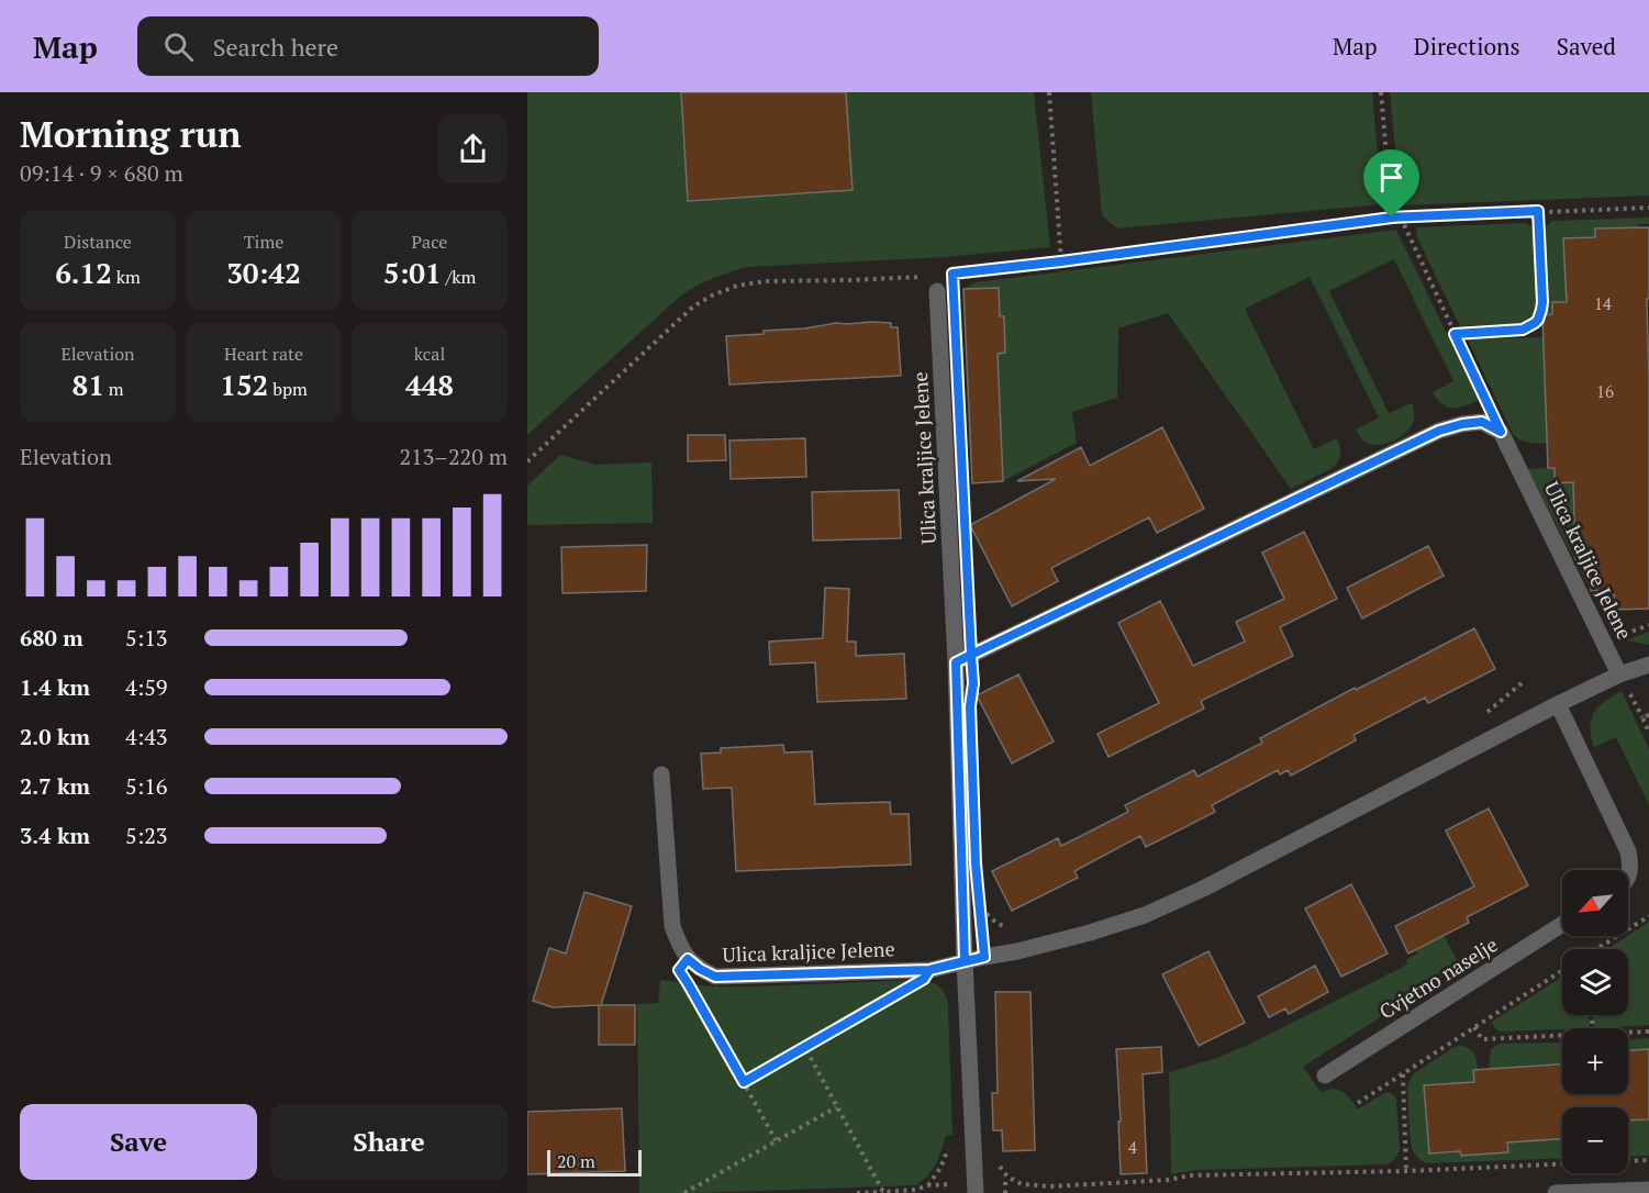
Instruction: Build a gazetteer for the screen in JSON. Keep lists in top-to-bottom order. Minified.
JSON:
{"streets":{"street":["Ulica kraljice Jelene","Cvjetno naselje"]},"house_numbers":["14","16","4"],"scale_bar":"20 m","north":"bottom left","page":{"header":"Map","search":"Search here","nav":["Map","Directions","Saved"],"heading":["Morning run","09:14 · 9 × 680 m"],"stats":[["Distance","6.12 km"],["Time","30:42"],["Pace","5:01 /km"],["Elevation","81 m"],["Heart rate","152 bpm"],["kcal","448"]],"chart":["Elevation","213–220 m"],"list":[{"name":"680 m","note":"5:13"},{"name":"1.4 km","note":"4:59"},{"name":"2.0 km","note":"4:43"},{"name":"2.7 km","note":"5:16"},{"name":"3.4 km","note":"5:23"}],"map_buttons":["+","−"],"buttons":["Save","Share"],"scale":"20 m"}}
